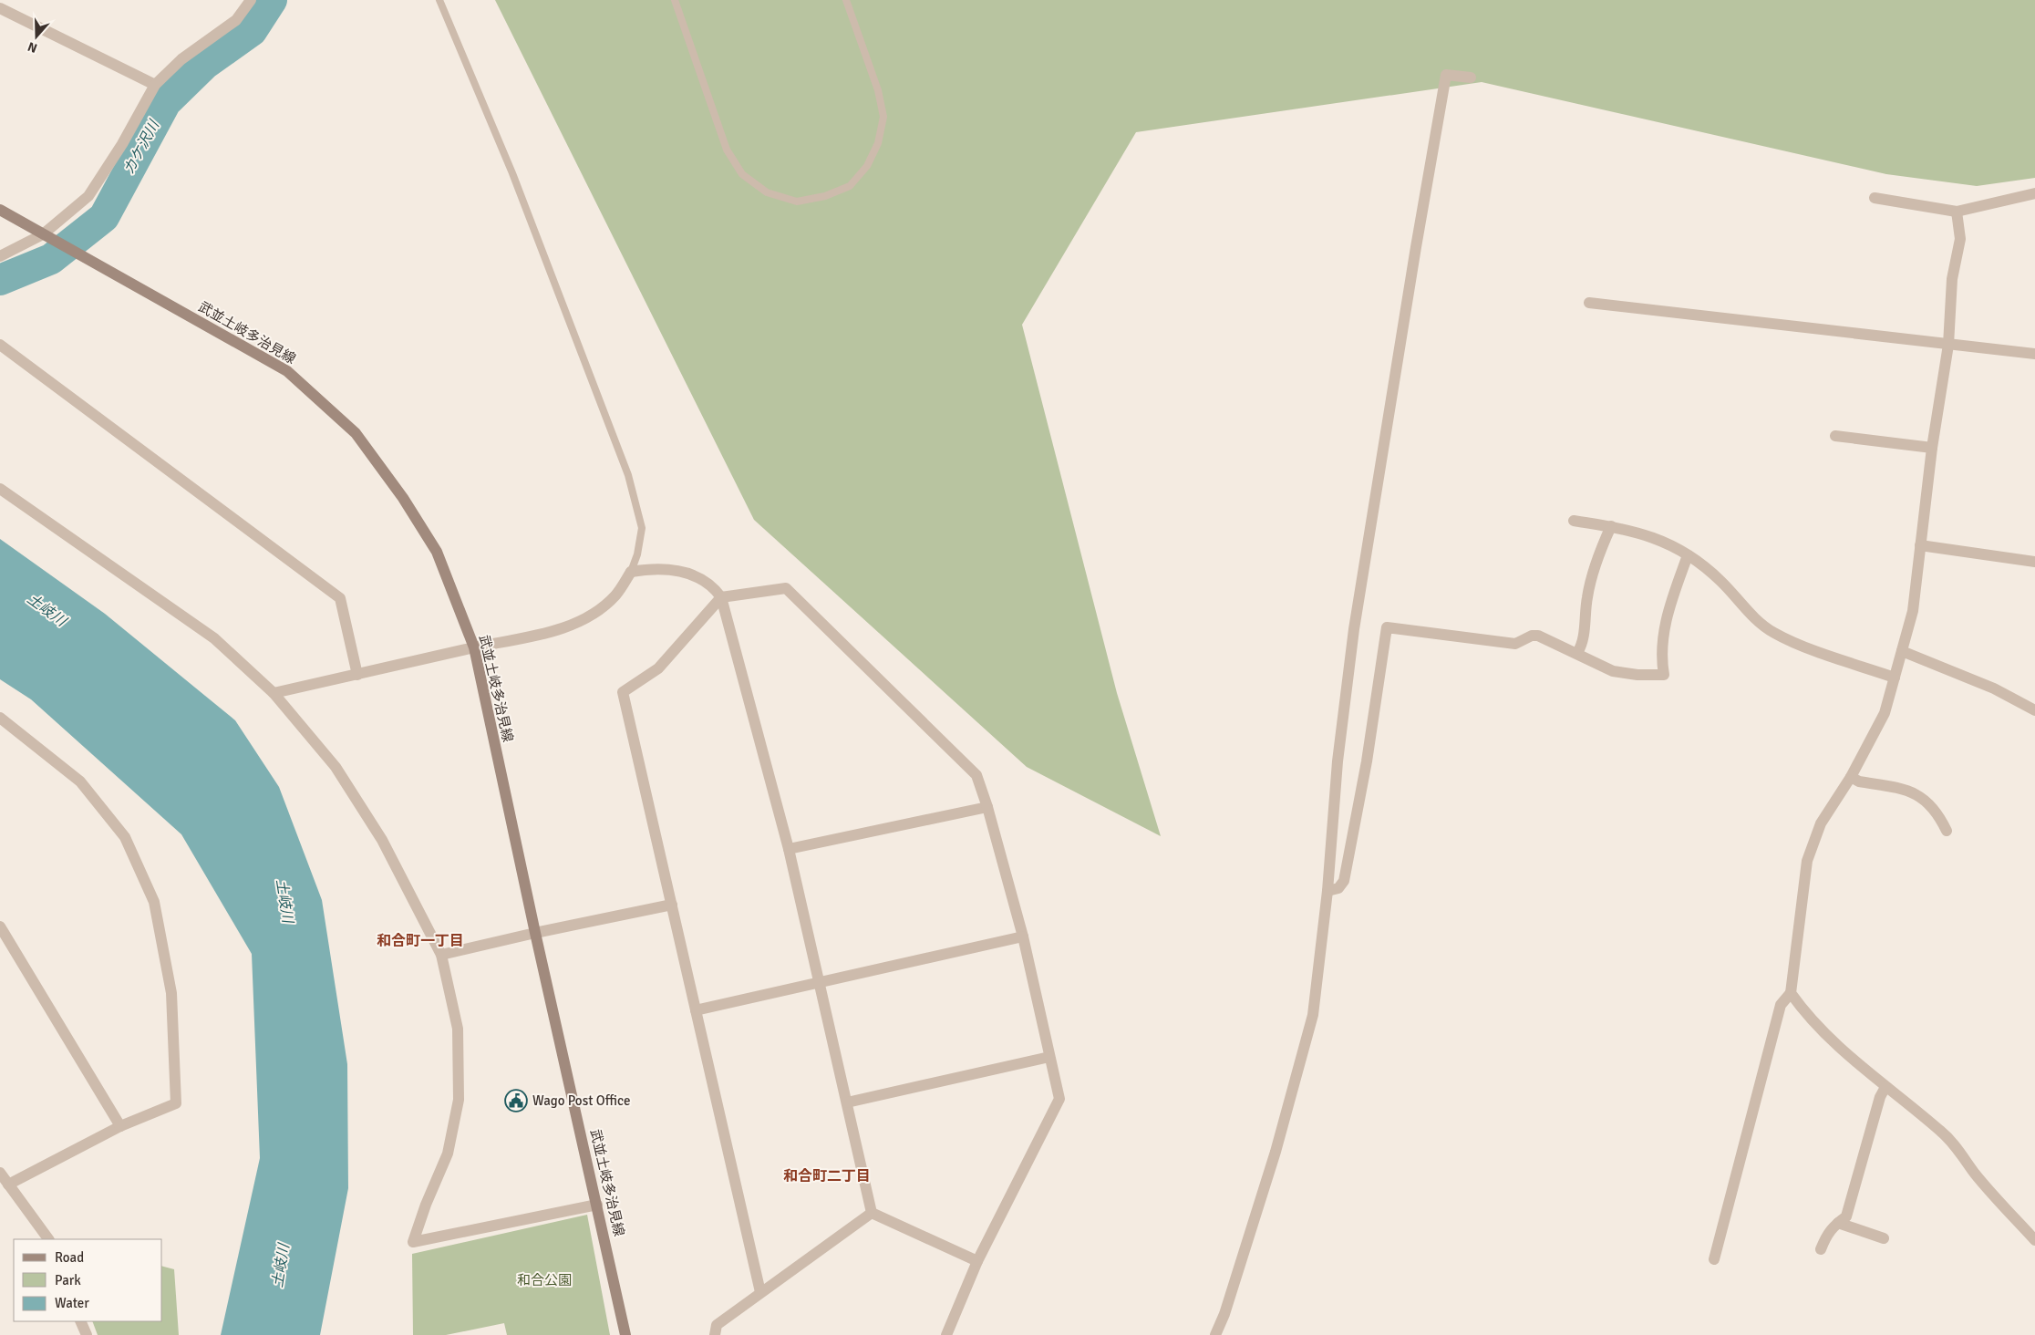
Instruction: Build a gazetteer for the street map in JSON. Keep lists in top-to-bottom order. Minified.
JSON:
{"streets":{"main road":["武並土岐多治見線"]},"districts":["和合町一丁目","和合町二丁目"],"water":["カケ沢川","土岐川"],"parks":["和合公園"],"places":{"public building":["Wago Post Office"]},"legend":["Road","Park","Water"],"north":"bottom"}
